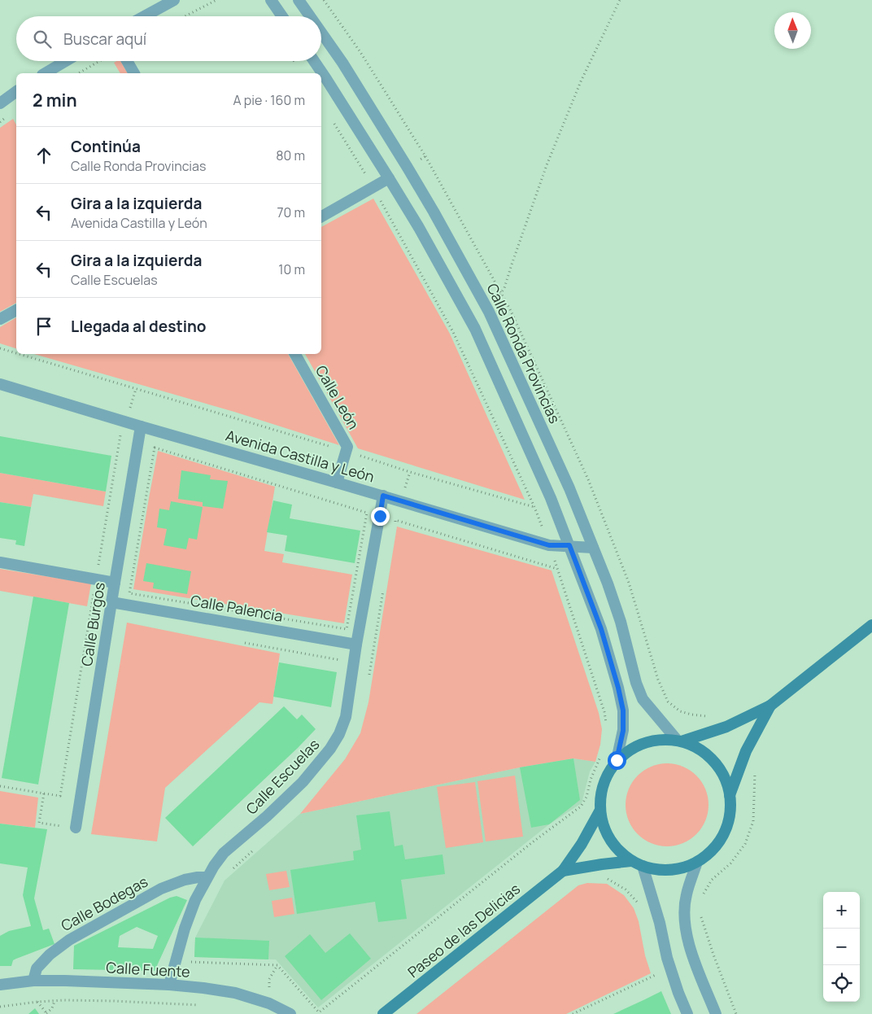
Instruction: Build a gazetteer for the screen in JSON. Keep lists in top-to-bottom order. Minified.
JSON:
{"streets":{"main road":["Paseo de las Delicias"],"street":["Calle Ronda Provincias","Calle León","Avenida Castilla y León","Calle Palencia","Calle Burgos","Calle Escuelas","Calle Bodegas","Calle Fuente"]},"crossings":[["Calle Ronda Provincias","Avenida Castilla y León"],["Calle Ronda Provincias","Paseo de las Delicias"],["Calle León","Avenida Castilla y León"],["Avenida Castilla y León","Calle Burgos"],["Avenida Castilla y León","Calle Escuelas"],["Calle Palencia","Calle Burgos"],["Calle Palencia","Calle Escuelas"],["Calle Escuelas","Calle Bodegas"],["Calle Escuelas","Calle Fuente"],["Calle Bodegas","Calle Fuente"]],"north":"top","page":{"search":"Buscar aquí","heading":["2 min","A pie · 160 m"],"list":[["Continúa","Calle Ronda Provincias","80 m"],["Gira a la izquierda","Avenida Castilla y León","70 m"],["Gira a la izquierda","Calle Escuelas","10 m"],"Llegada al destino"],"map_buttons":["+","−"]}}
